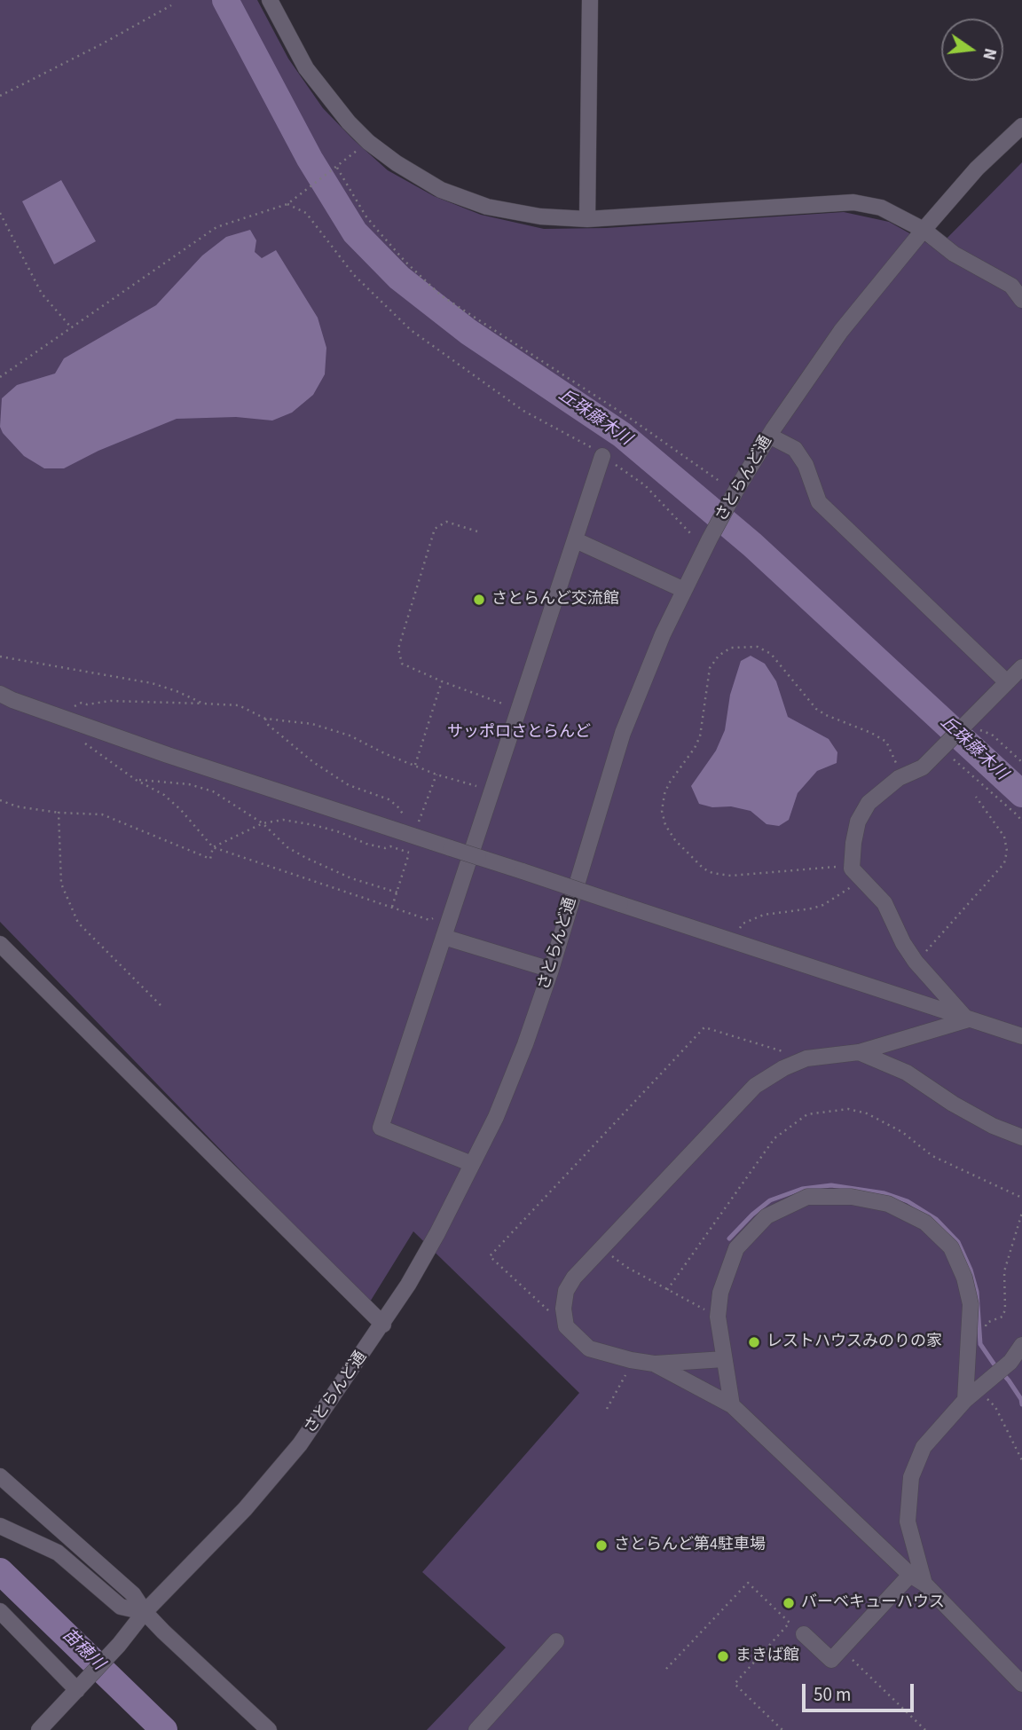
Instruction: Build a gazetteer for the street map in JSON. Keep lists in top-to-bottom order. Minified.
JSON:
{"streets":{"street":["さとらんど通"]},"water":["丘珠藤木川","苗穂川"],"parks":["サッポロさとらんど"],"places":["さとらんど交流館","レストハウスみのりの家","さとらんど第4駐車場","バーベキューハウス","まきば館"],"scale_bar":"50 m","north":"right"}
